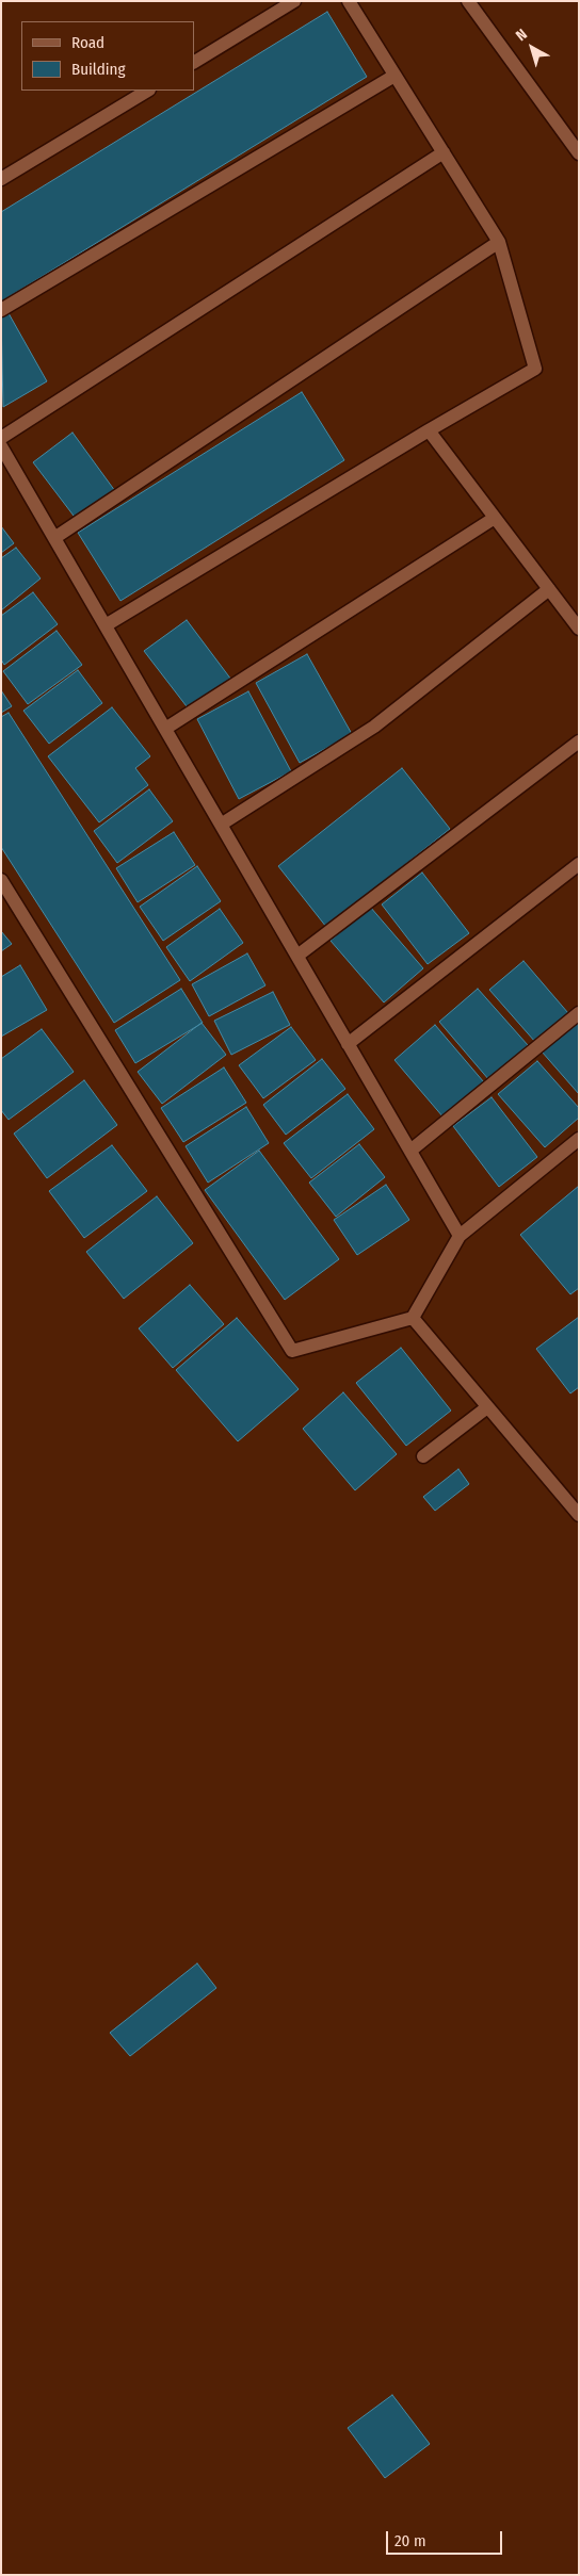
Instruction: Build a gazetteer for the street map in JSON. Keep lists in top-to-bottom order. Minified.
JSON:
{"legend":["Road","Building"],"scale_bar":"20 m","north":"top left"}
